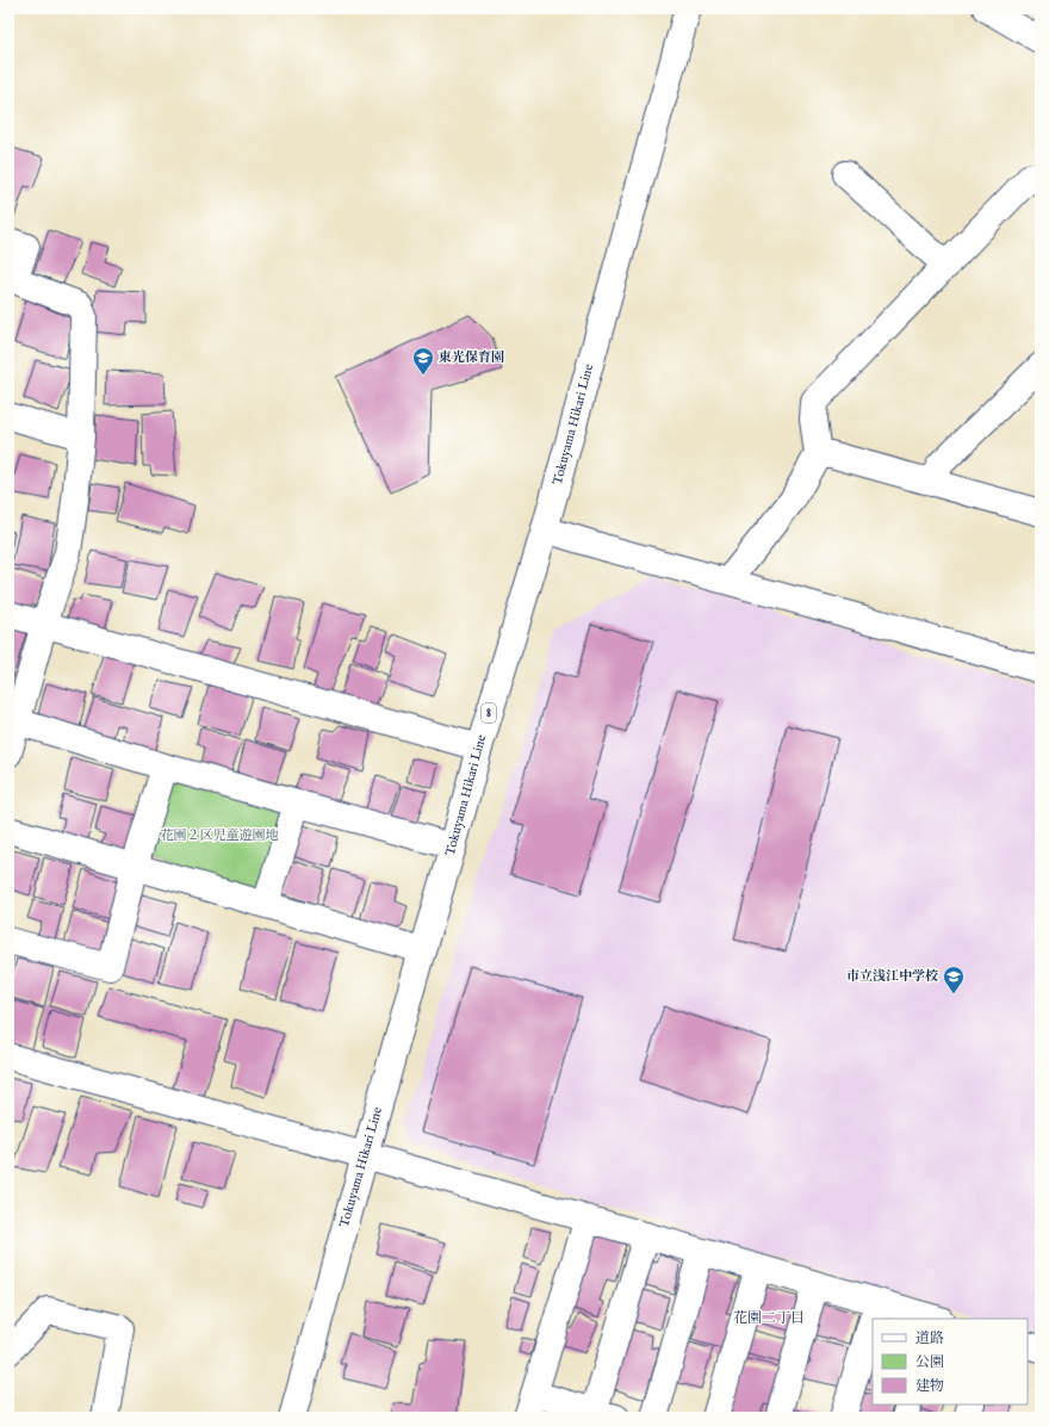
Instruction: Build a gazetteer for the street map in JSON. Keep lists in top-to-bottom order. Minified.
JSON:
{"streets":{"street":["Tokuyama Hikari Line","8"]},"districts":["花園二丁目"],"parks":["花園２区児童遊園地"],"places":{"school or university":["東光保育園","市立浅江中学校"]},"legend":["道路","公園","建物"]}
